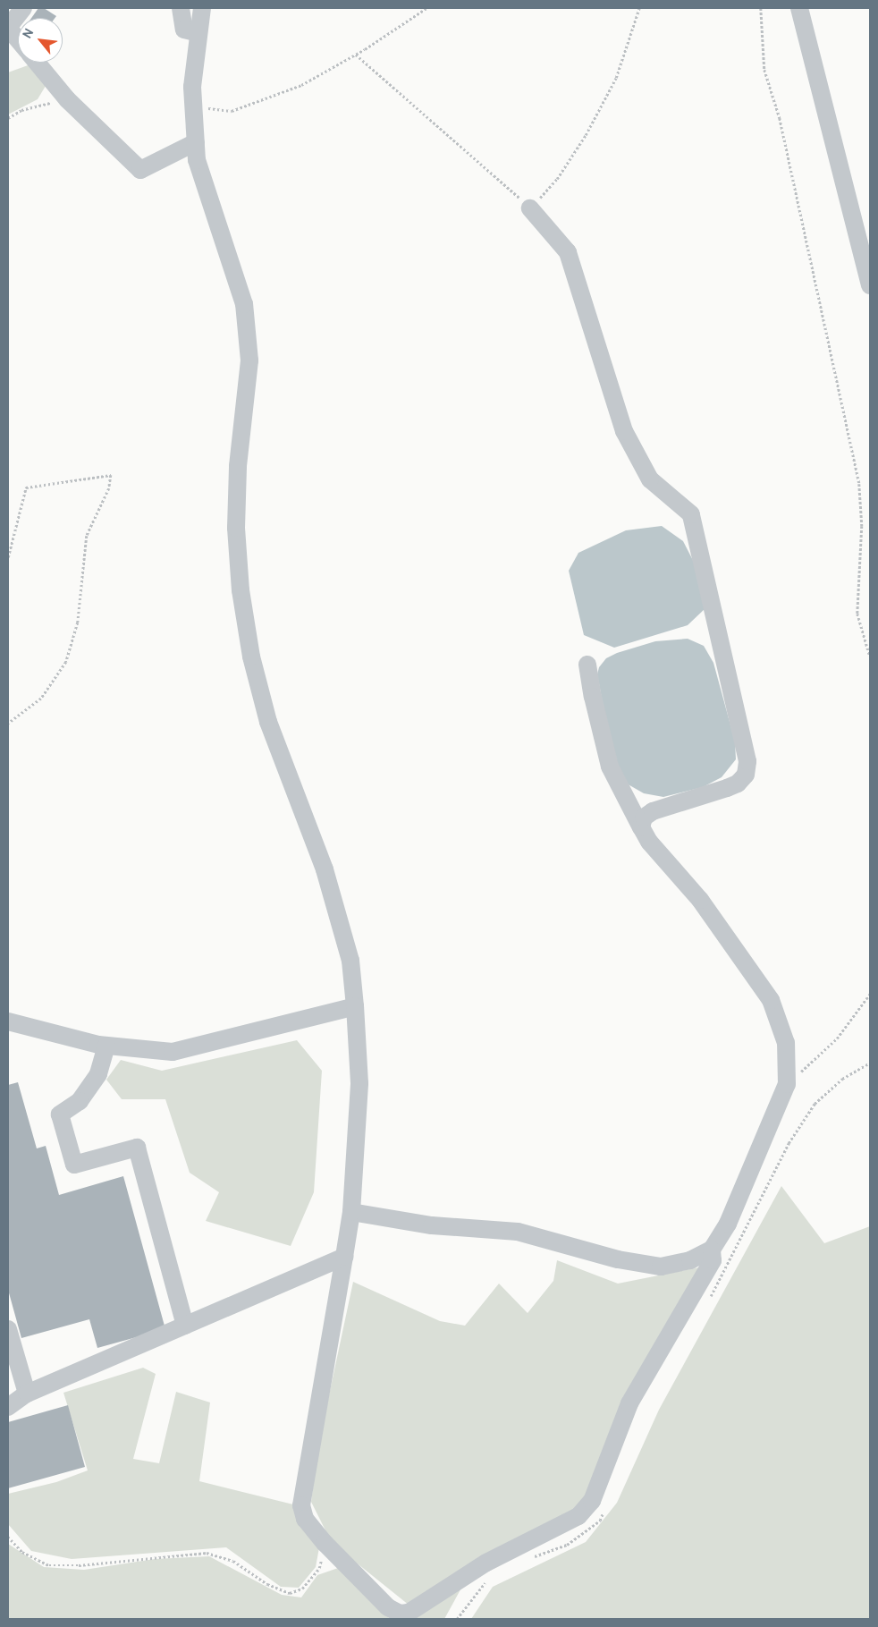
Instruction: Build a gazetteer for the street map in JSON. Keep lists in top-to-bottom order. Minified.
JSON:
{"north":"top left"}
